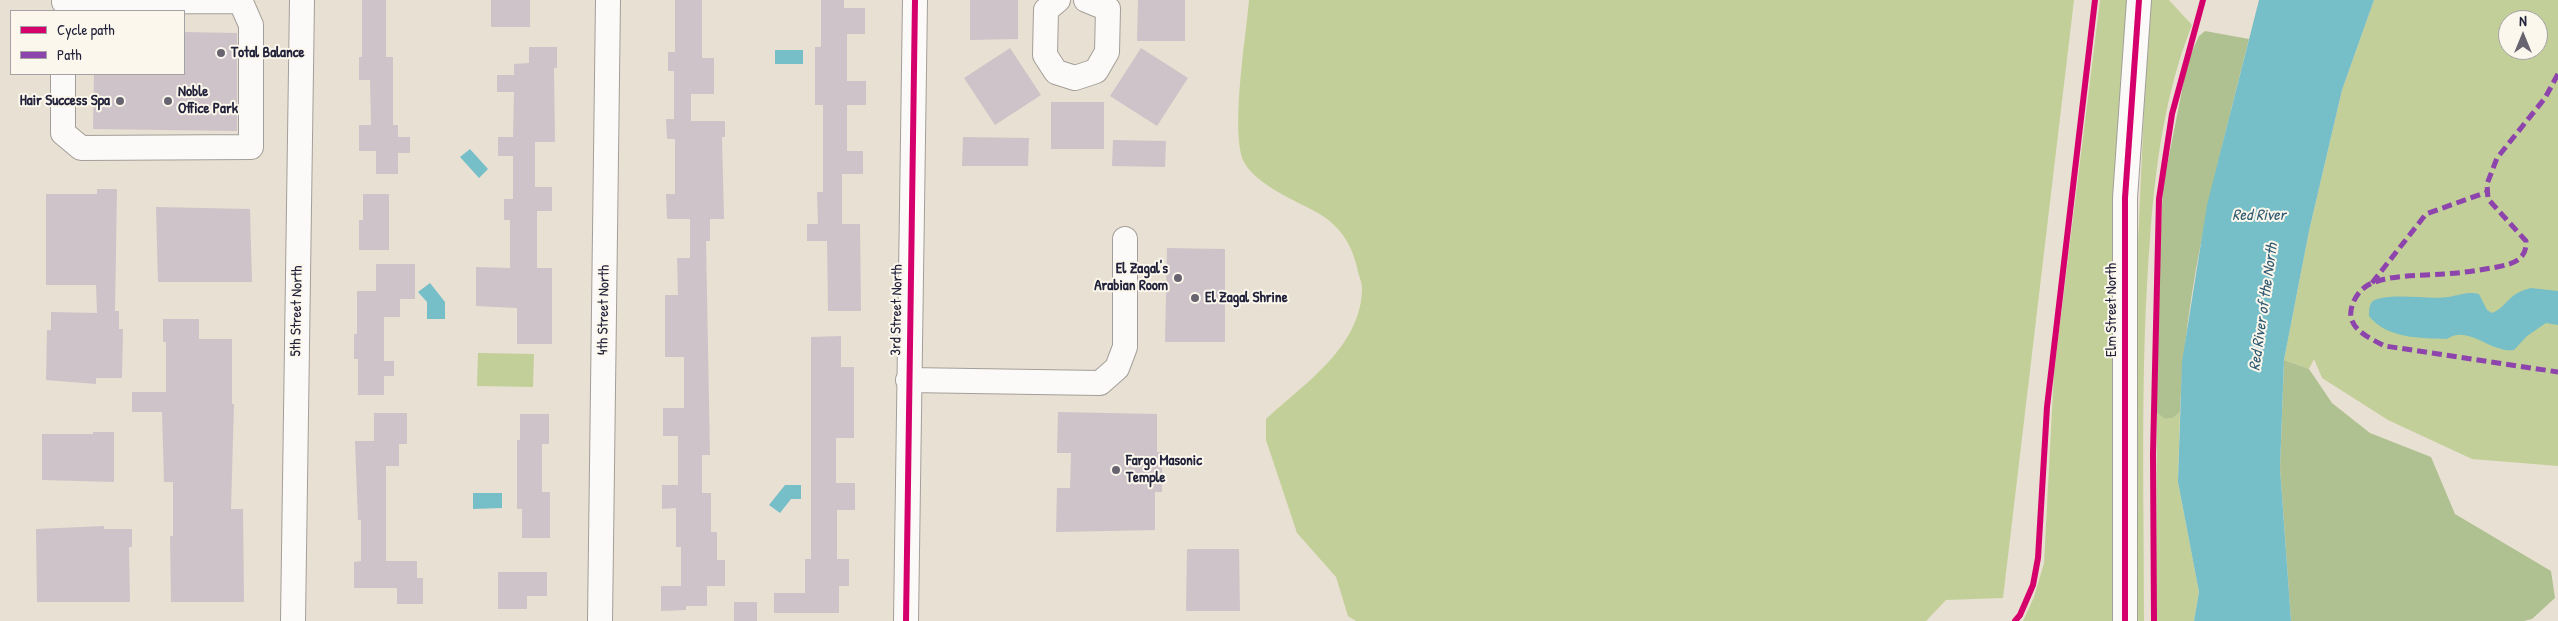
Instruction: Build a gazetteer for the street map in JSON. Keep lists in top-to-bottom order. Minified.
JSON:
{"streets":{"street":["4th Street North","3rd Street North","Elm Street North","5th Street North"]},"water":["Red River","Red River of the North"],"places":["Total Balance","Hair Success Spa","Noble Office Park","El Zagal's Arabian Room","El Zagal Shrine","Fargo Masonic Temple"],"legend":["Cycle path","Path"],"north":"top"}
